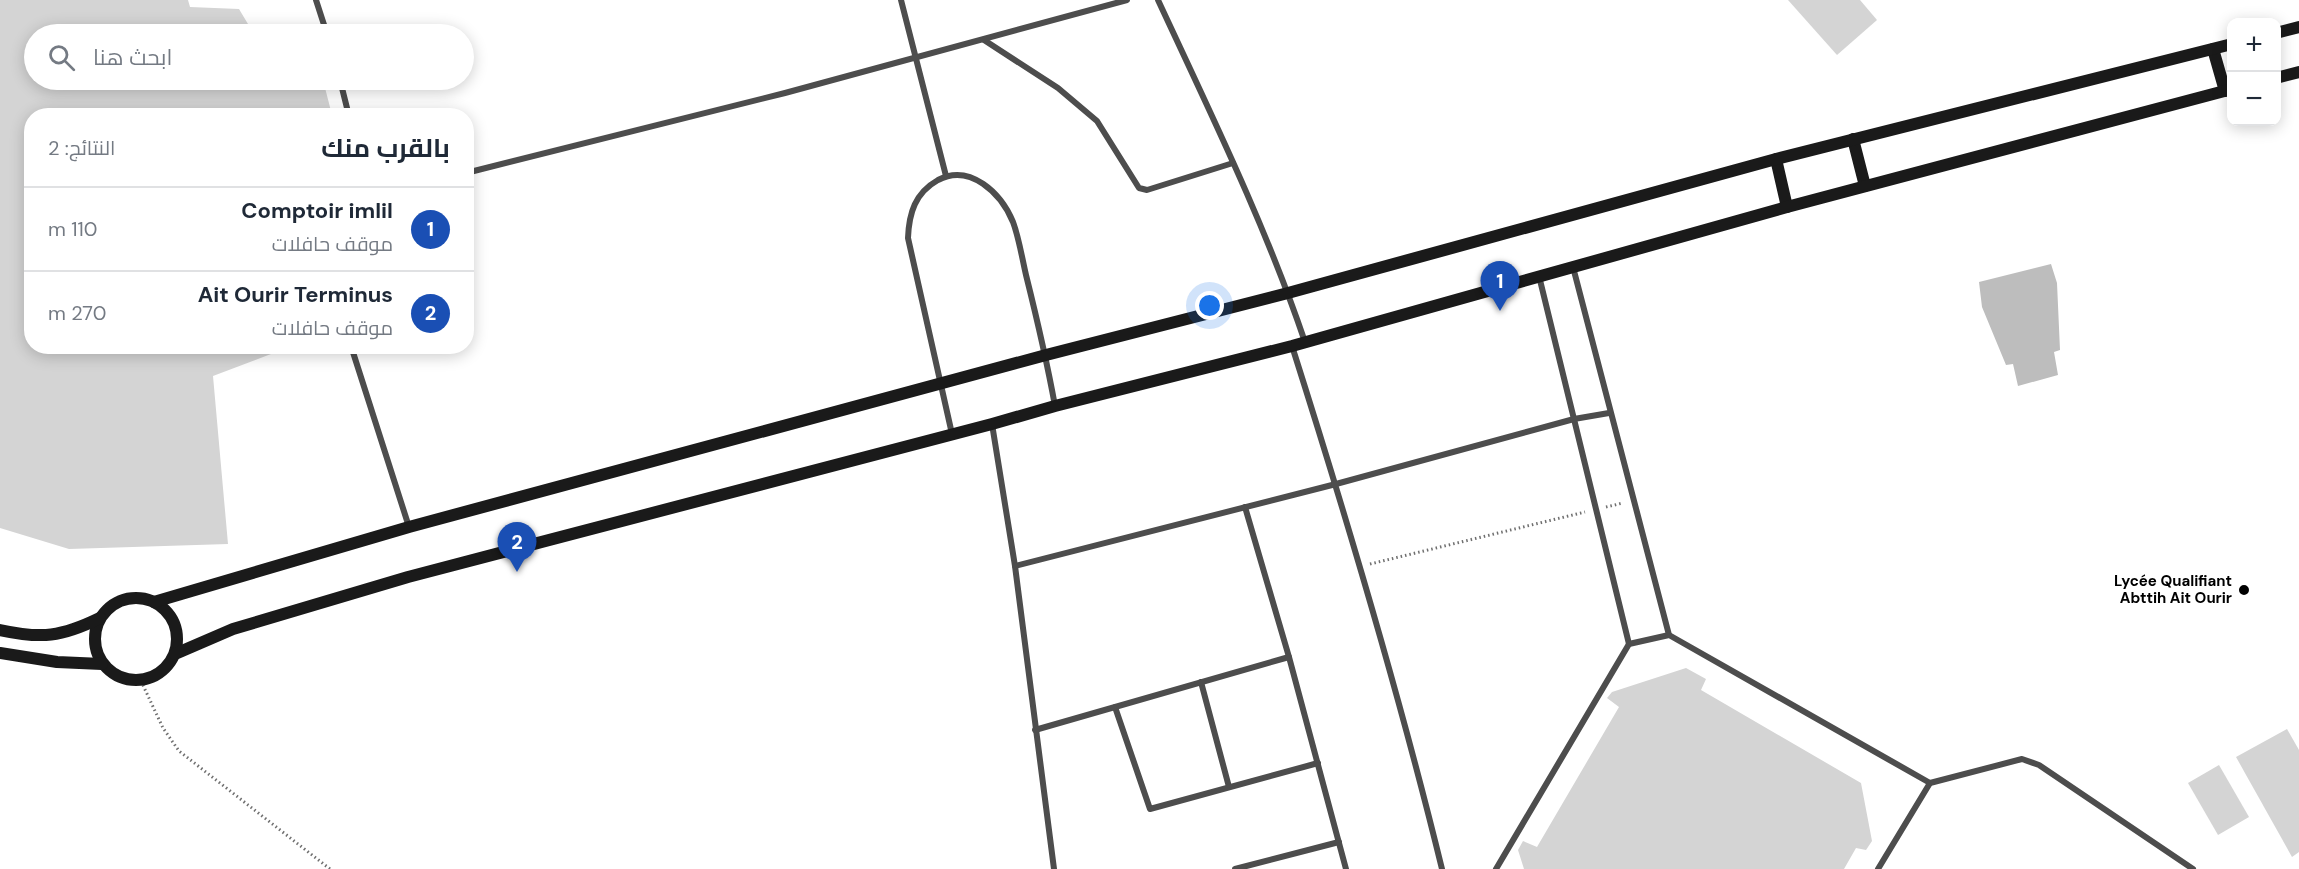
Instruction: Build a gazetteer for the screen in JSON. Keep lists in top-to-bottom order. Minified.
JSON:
{"places":["Lycée Qualifiant Abttih Ait Ourir"],"page":{"map_buttons":["+","−"],"search":"ابحث هنا","heading":["بالقرب منك","النتائج: 2"],"list":[{"mark":"1","name":"Comptoir imlil","note":"موقف حافلات","value":"110 m"},{"mark":"2","name":"Ait Ourir Terminus","note":"موقف حافلات","value":"270 m"}],"pins":["1","2"]}}
